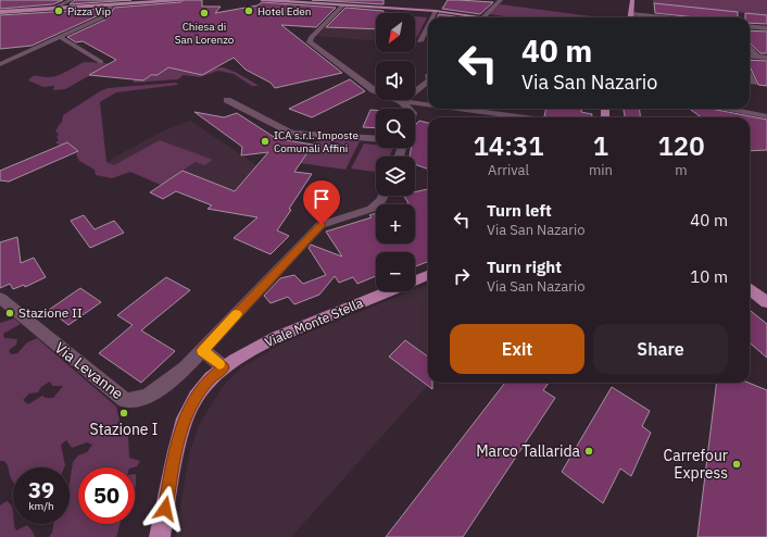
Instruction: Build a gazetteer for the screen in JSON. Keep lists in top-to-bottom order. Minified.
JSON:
{"streets":{"main road":["Viale Monte Stella"],"street":["Via Levanne"]},"places":["Pizza Vip","Hotel Eden","Chiesa di San Lorenzo","ICA s.r.l. Imposte Comunali Affini","Stazione II","Stazione I","Marco Tallarida","Carrefour Express"],"north":"bottom left","page":{"map_buttons":["+","−"],"turn":["40 m","Via San Nazario"],"eta":["14:31","Arrival","1","min","120","m"],"list":[{"name":"Turn left","note":"Via San Nazario","value":"40 m"},{"name":"Turn right","note":"Via San Nazario","value":"10 m"}],"buttons":["Exit","Share"],"speed":"39 km/h","limit":"50"}}
